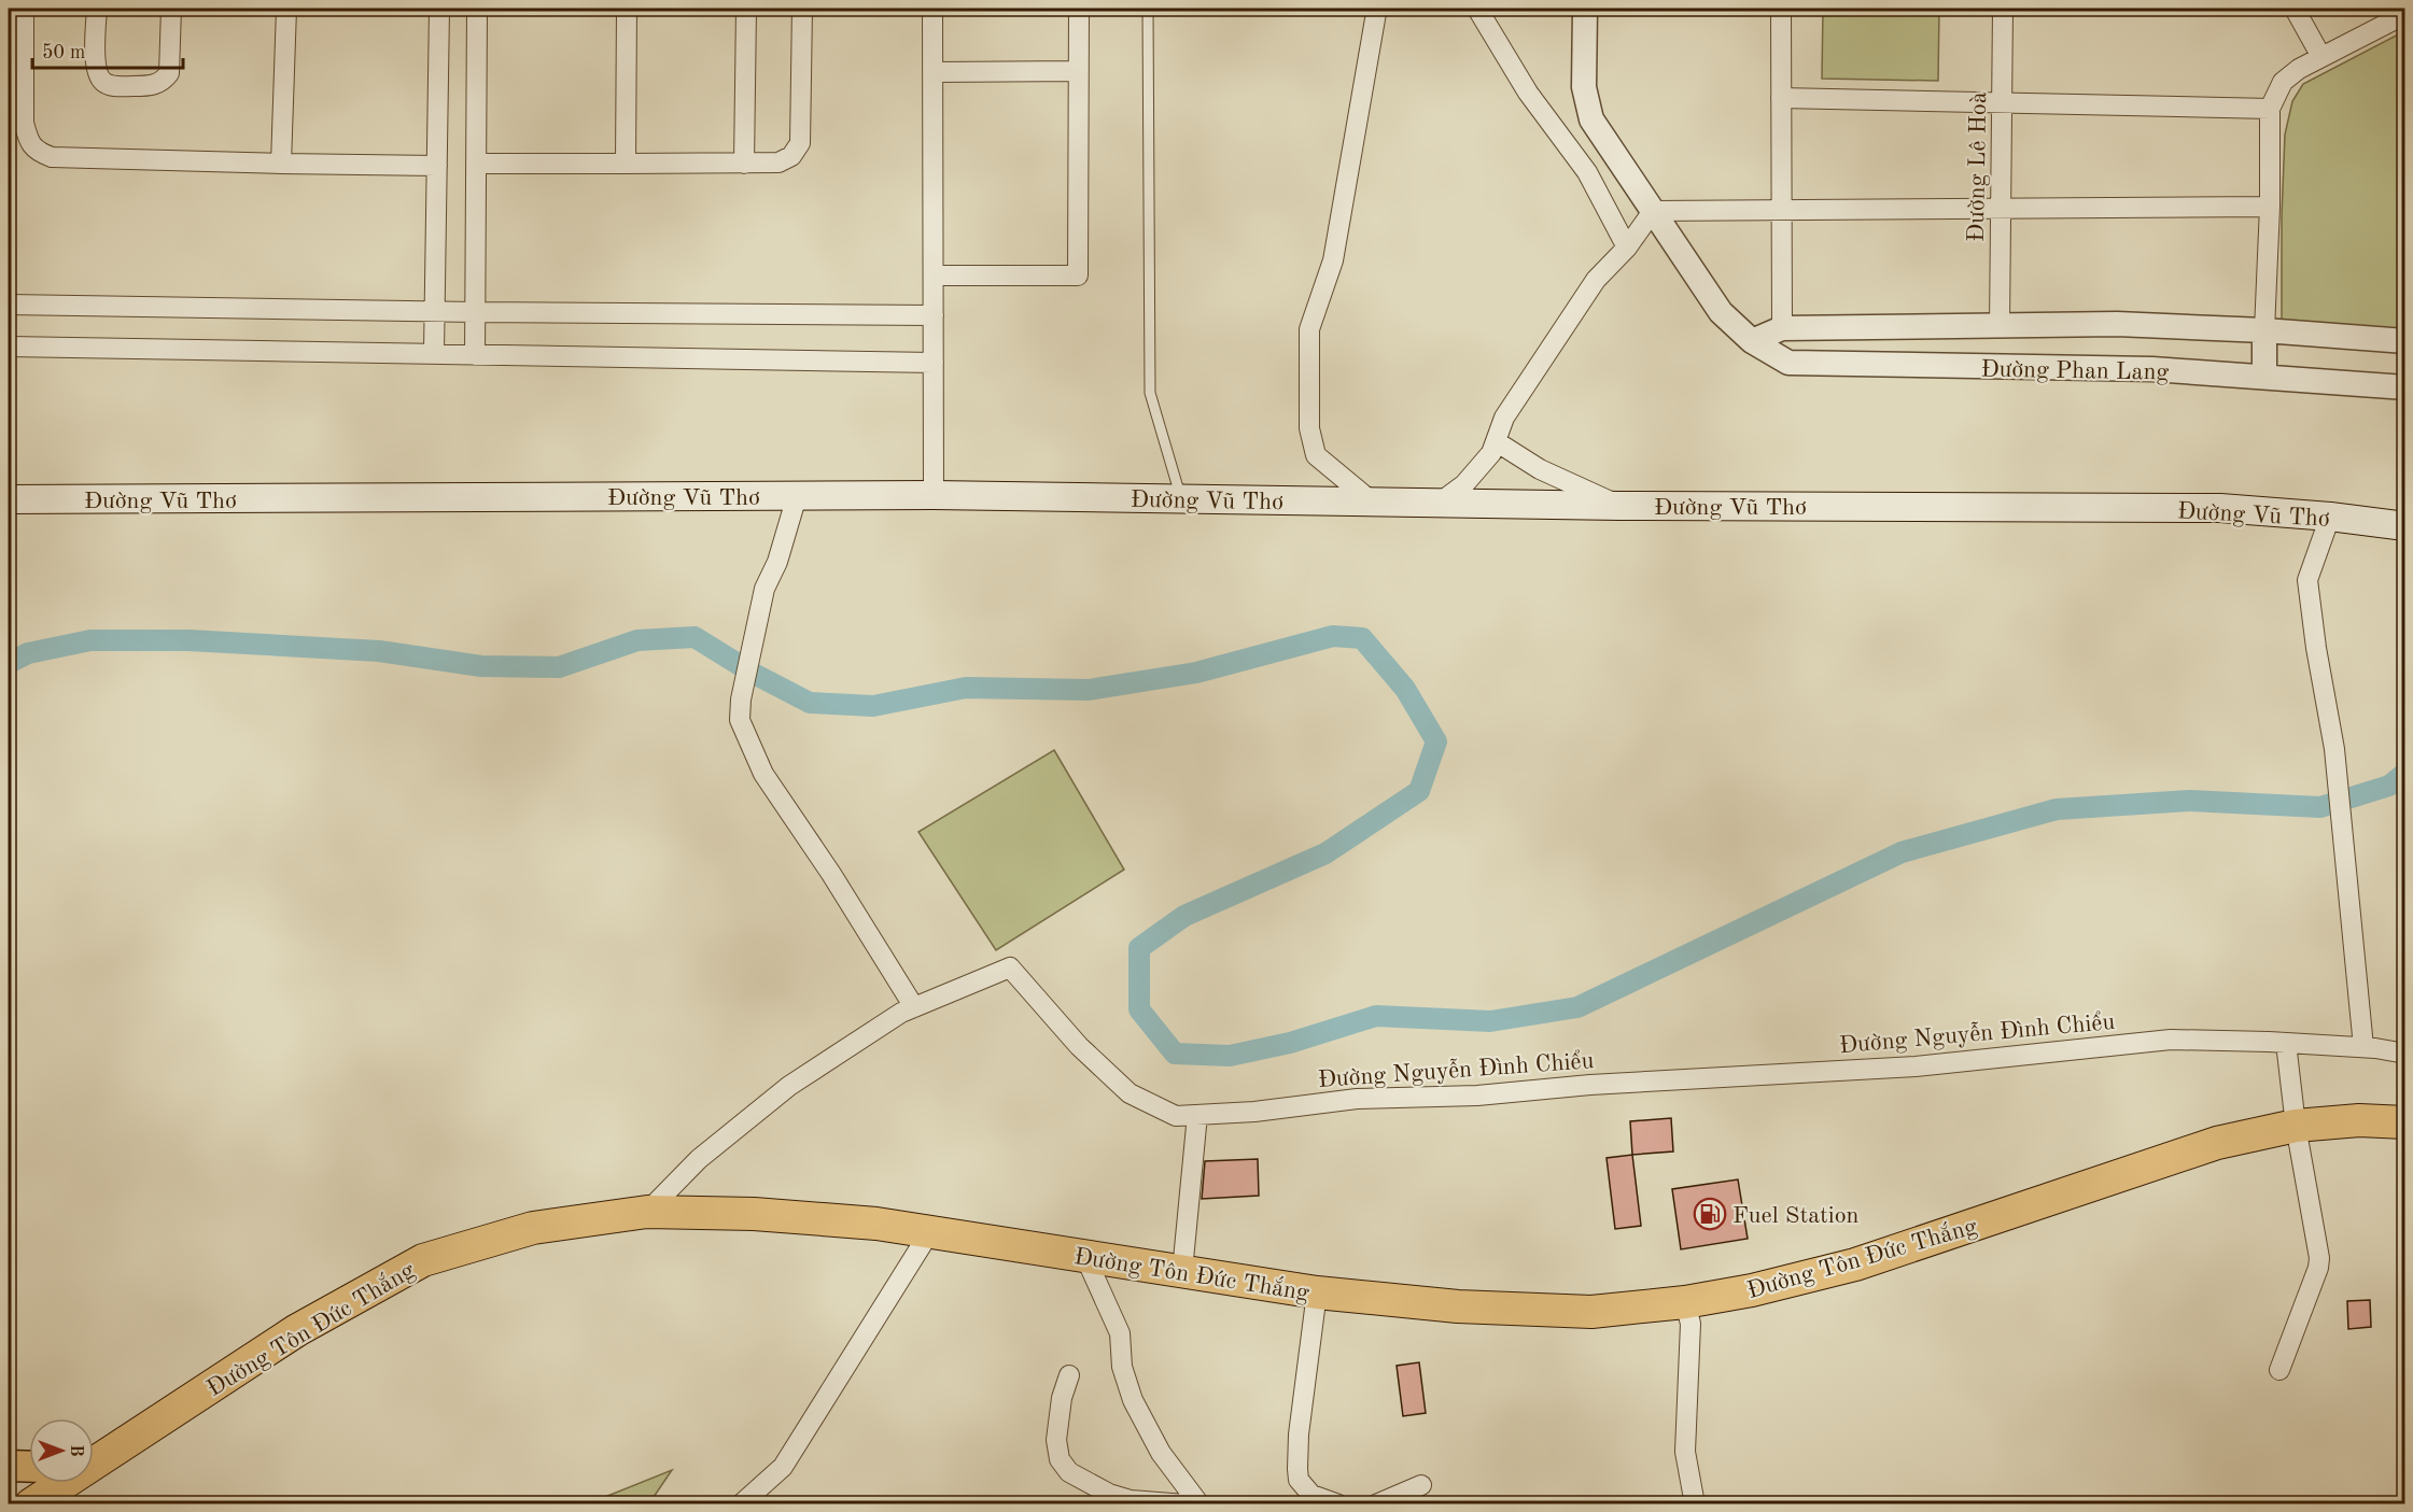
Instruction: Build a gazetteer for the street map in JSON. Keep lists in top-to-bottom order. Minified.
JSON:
{"streets":{"highway":["Đường Tôn Đức Thắng"],"main road":["Đường Vũ Thơ"],"street":["Đường Lê Hoà","Đường Phan Lang","Đường Nguyễn Đình Chiểu"]},"crossings":[["Đường Lê Hoà","Đường Phan Lang"],["Đường Nguyễn Đình Chiểu","Đường Tôn Đức Thắng"]],"places":{"fuel station":["Fuel Station"]},"scale_bar":"50 m","north":"right"}
